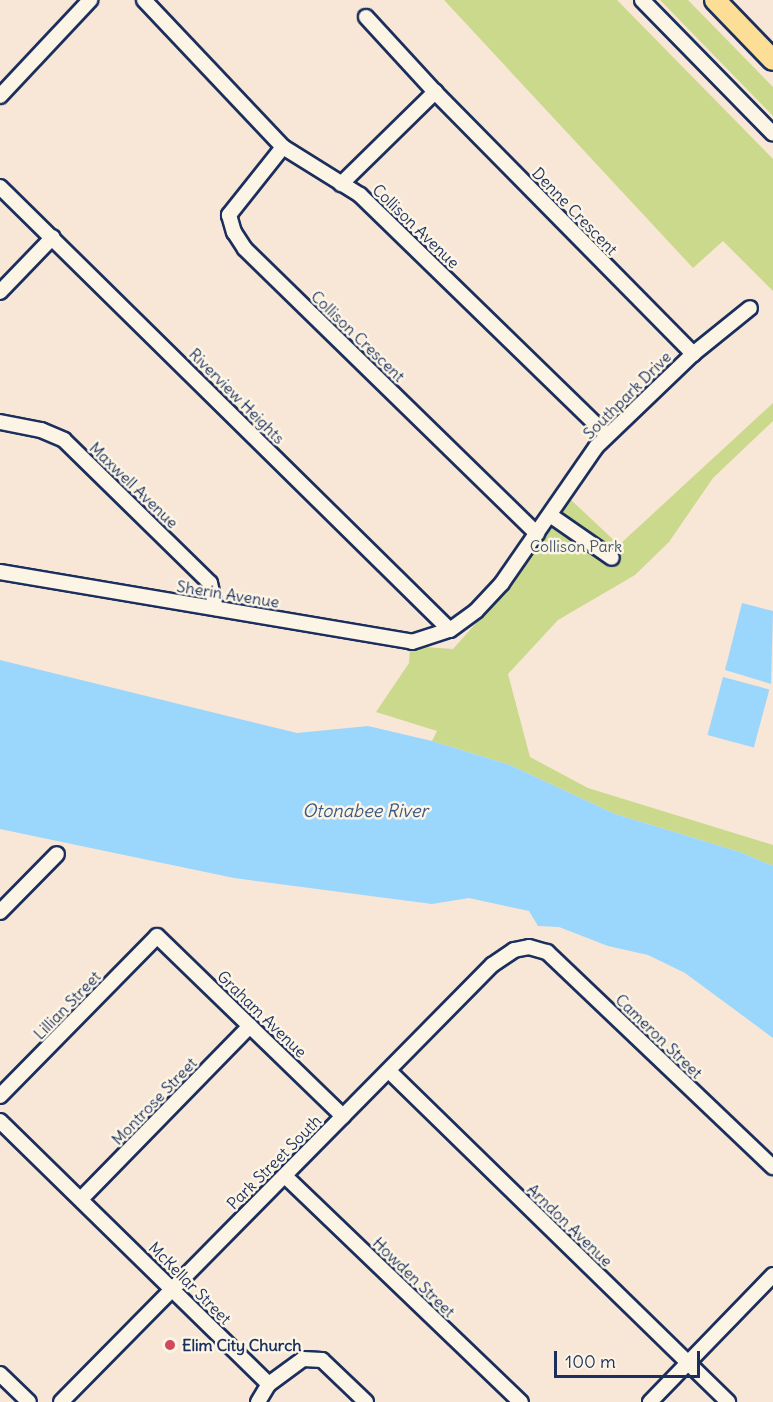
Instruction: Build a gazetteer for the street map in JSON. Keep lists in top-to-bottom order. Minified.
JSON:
{"streets":{"street":["Denne Crescent","Collison Avenue","Collison Crescent","Southpark Drive","Riverview Heights","Maxwell Avenue","Sherin Avenue","Lillian Street","Graham Avenue","Cameron Street","Montrose Street","Park Street South","Arndon Avenue","Howden Street","McKellar Street"]},"crossings":[["Denne Crescent","Southpark Drive"],["Collison Avenue","Collison Crescent"],["Collison Avenue","Southpark Drive"],["Collison Crescent","Southpark Drive"],["Southpark Drive","Riverview Heights"],["Southpark Drive","Sherin Avenue"],["Riverview Heights","Sherin Avenue"],["Maxwell Avenue","Sherin Avenue"],["Lillian Street","Graham Avenue"],["Graham Avenue","Montrose Street"],["Graham Avenue","Park Street South"],["Cameron Street","Park Street South"],["Montrose Street","McKellar Street"],["Park Street South","Arndon Avenue"],["Park Street South","Howden Street"],["Park Street South","McKellar Street"]],"water":["Otonabee River"],"parks":["Collison Park"],"places":["Elim City Church"],"scale_bar":"100 m"}
